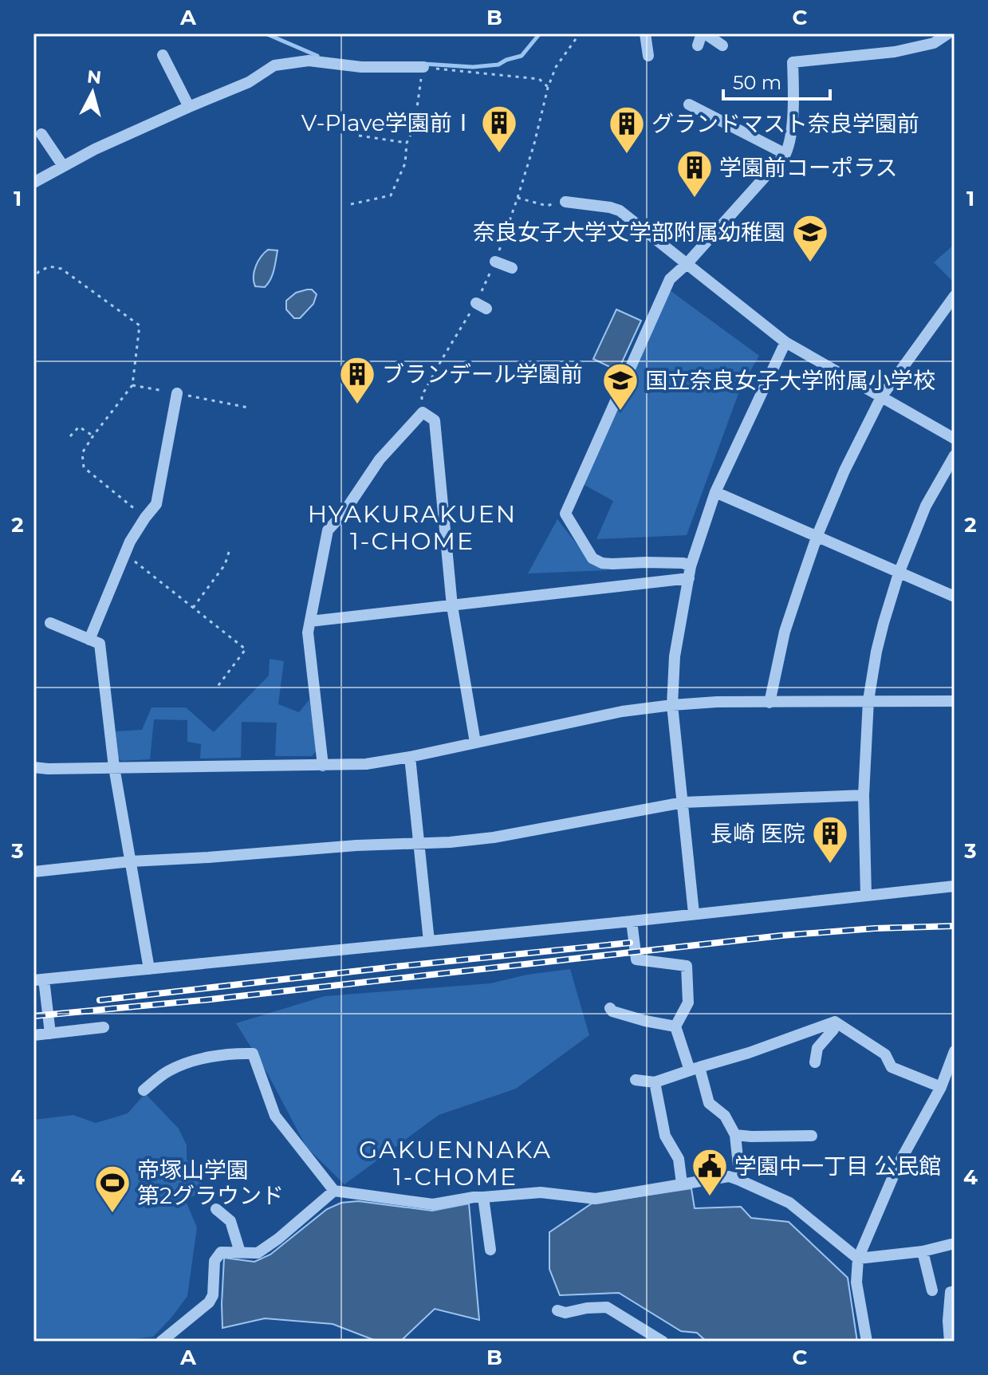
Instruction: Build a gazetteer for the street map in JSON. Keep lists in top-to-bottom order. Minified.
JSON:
{"districts":["HYAKURAKUEN 1-CHOME","GAKUENNAKA 1-CHOME"],"places":{"building":["V-Plave学園前Ⅰ","グランドマスト奈良学園前","学園前コーポラス","ブランデール学園前","長崎 医院"],"school or university":["奈良女子大学文学部附属幼稚園","国立奈良女子大学附属小学校"],"public building":["学園中一丁目 公民館"],"sports":["帝塚山学園 第2グラウンド"]},"scale_bar":"50 m","north":"top","grid":{"columns":["A","B","C"],"rows":["1","2","3","4"]}}
